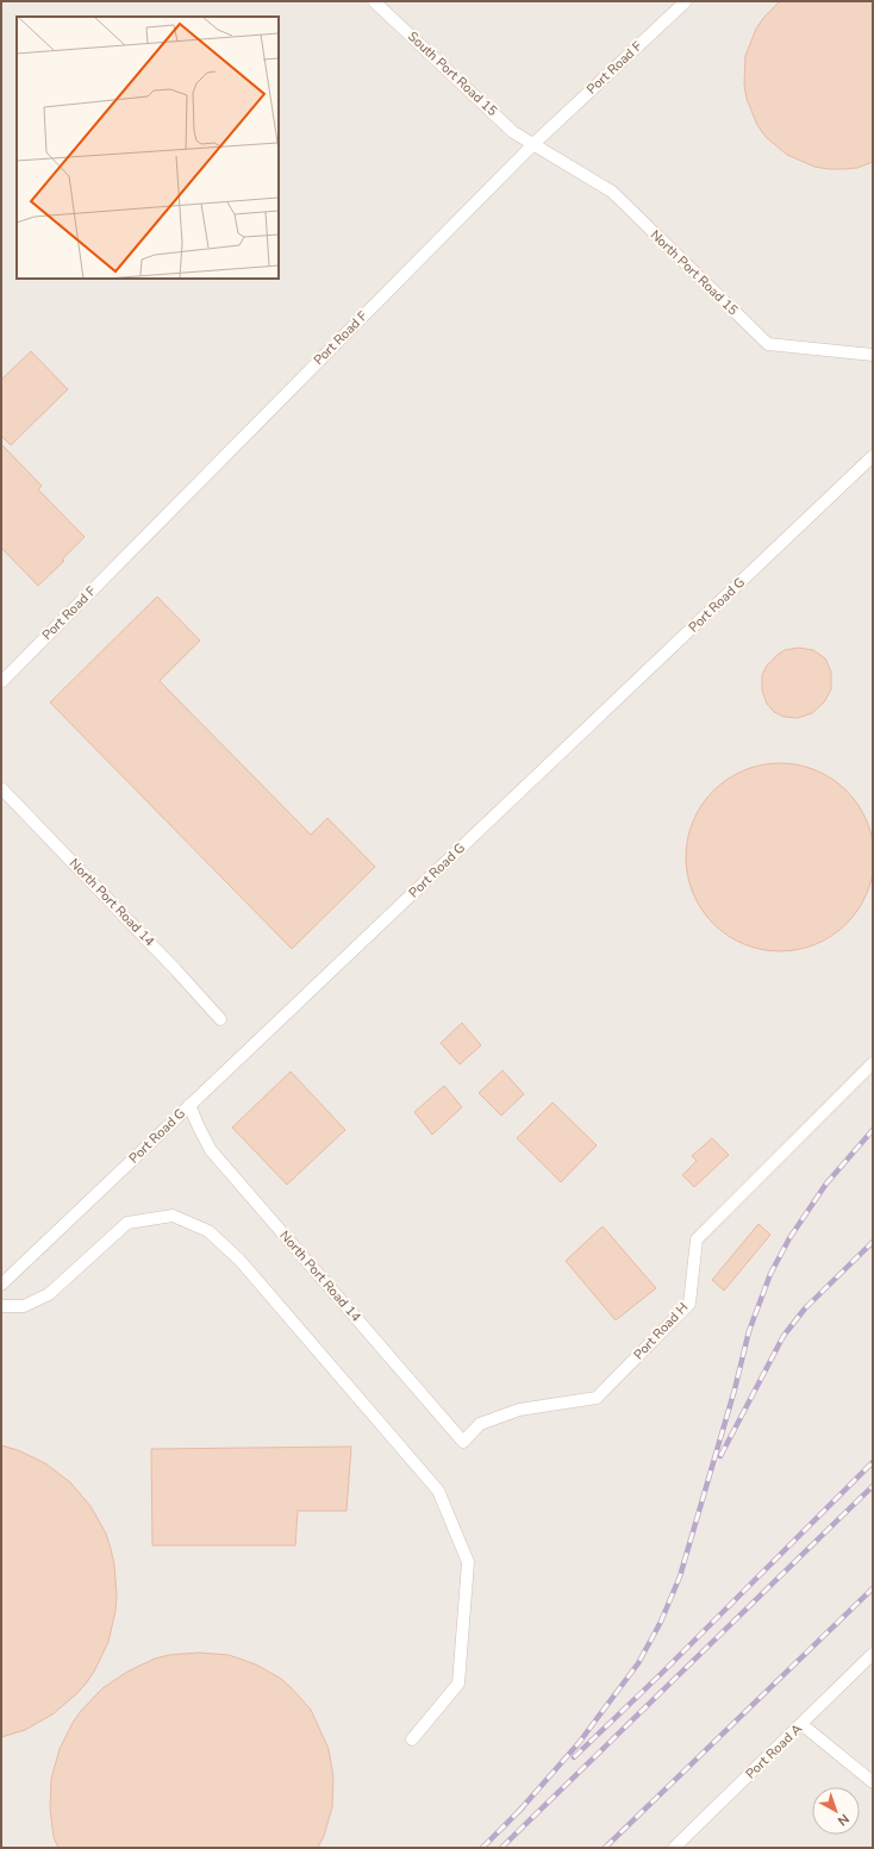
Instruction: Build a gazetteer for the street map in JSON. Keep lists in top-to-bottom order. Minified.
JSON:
{"streets":{"lane":["Port Road F","South Port Road 15","North Port Road 15","Port Road G","North Port Road 14","Port Road H","Port Road A"]},"crossings":[["Port Road F","South Port Road 15"],["Port Road F","North Port Road 15"],["South Port Road 15","North Port Road 15"],["Port Road G","North Port Road 14"],["North Port Road 14","Port Road H"]],"north":"bottom right"}
